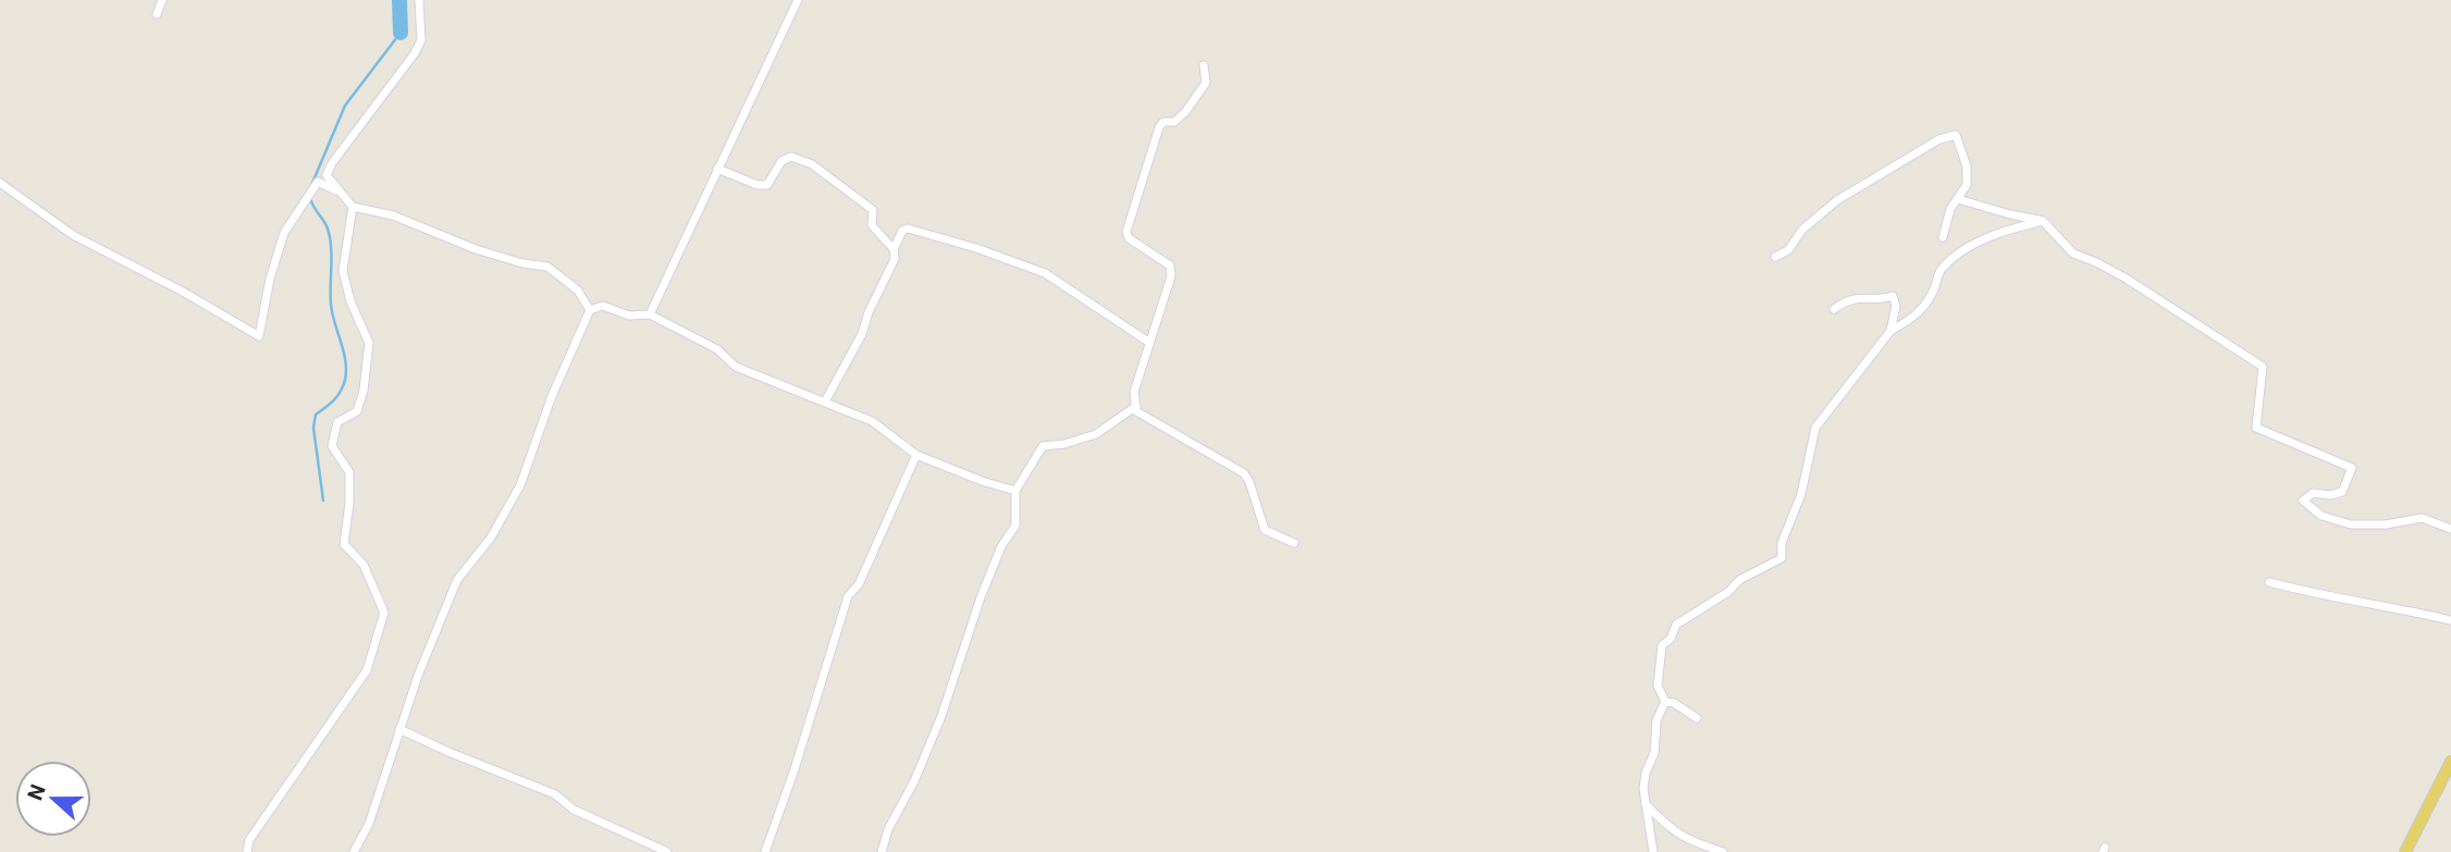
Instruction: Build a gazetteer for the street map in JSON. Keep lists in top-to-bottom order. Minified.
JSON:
{"north":"left"}
